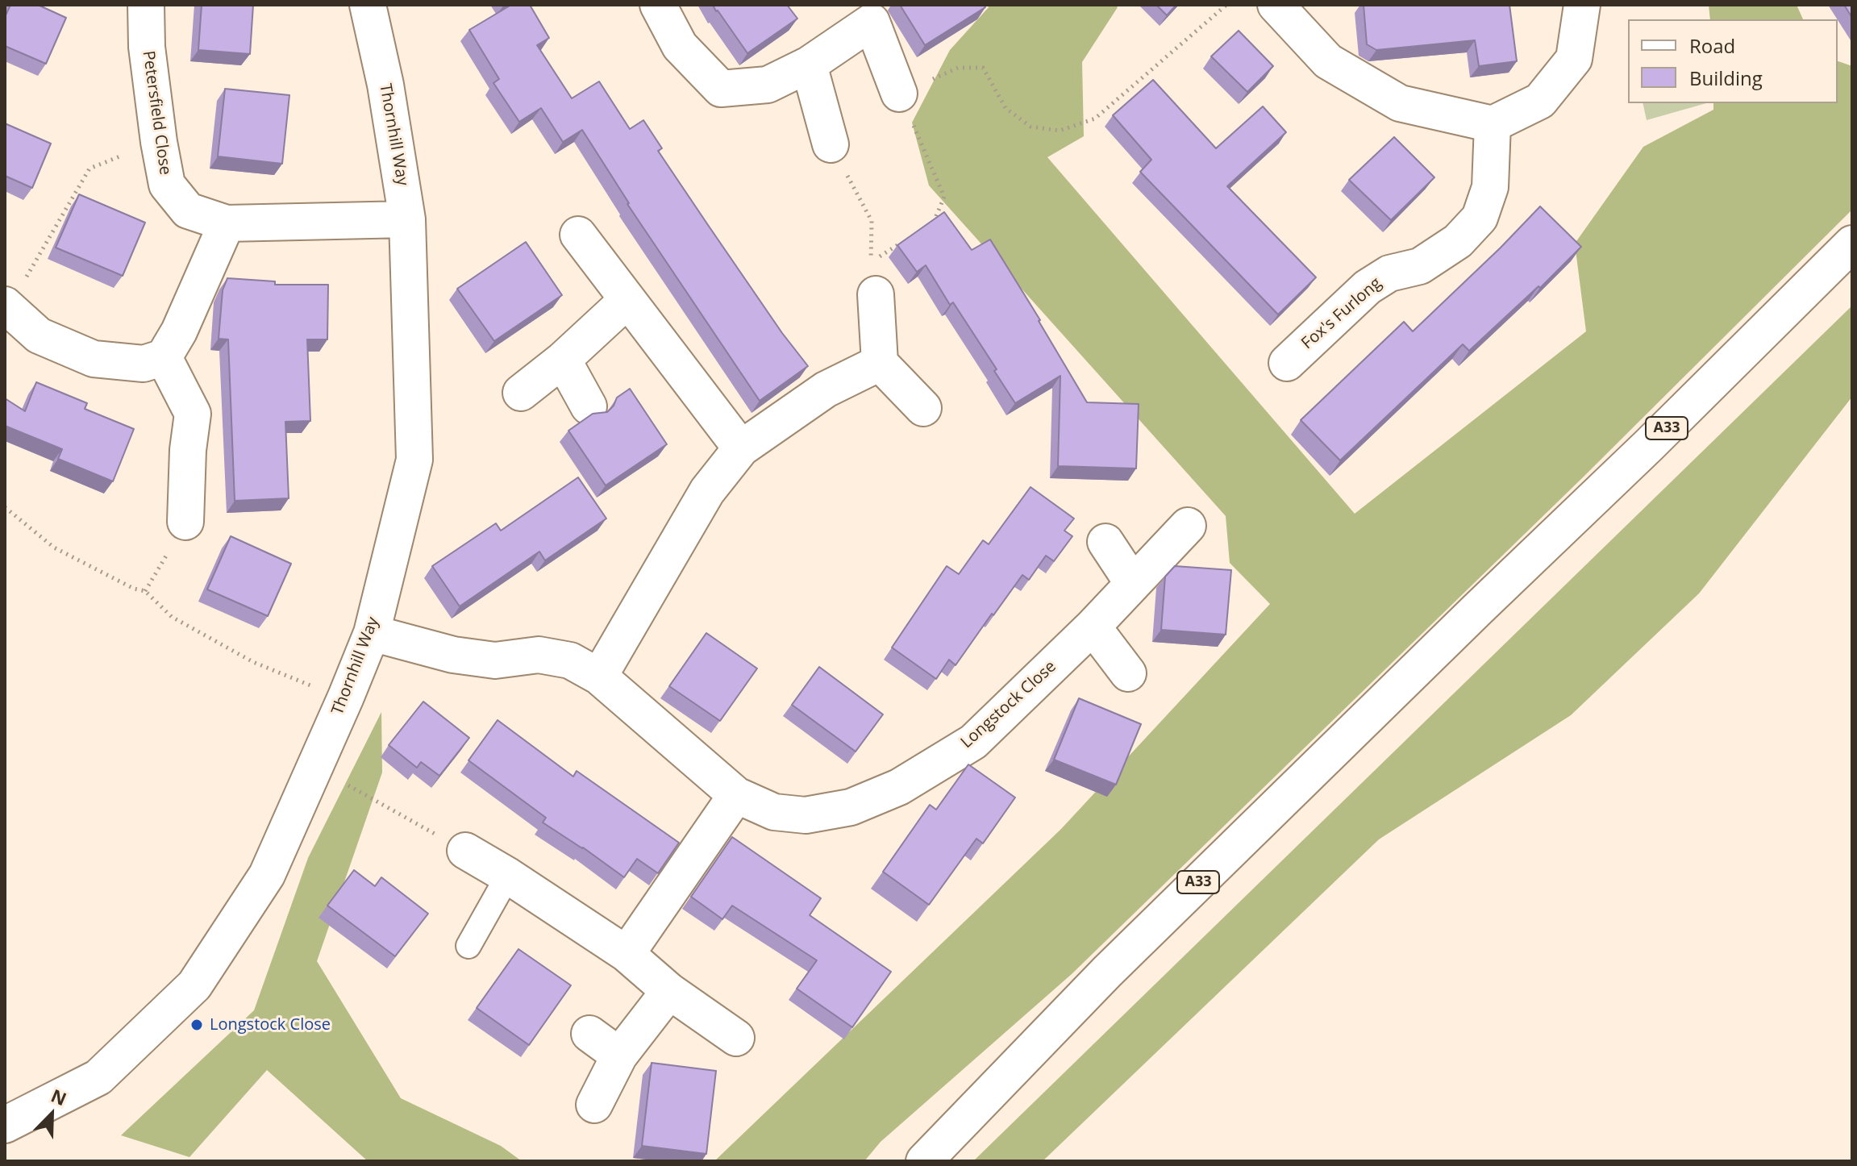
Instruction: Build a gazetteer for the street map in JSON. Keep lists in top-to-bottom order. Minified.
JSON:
{"streets":{"main road":["Petersfield Close","Thornhill Way","Fox's Furlong","A33","Longstock Close"]},"crossings":[["Petersfield Close","Thornhill Way"],["Thornhill Way","Longstock Close"]],"places":["Longstock Close"],"legend":["Road","Building"],"north":"top right"}
